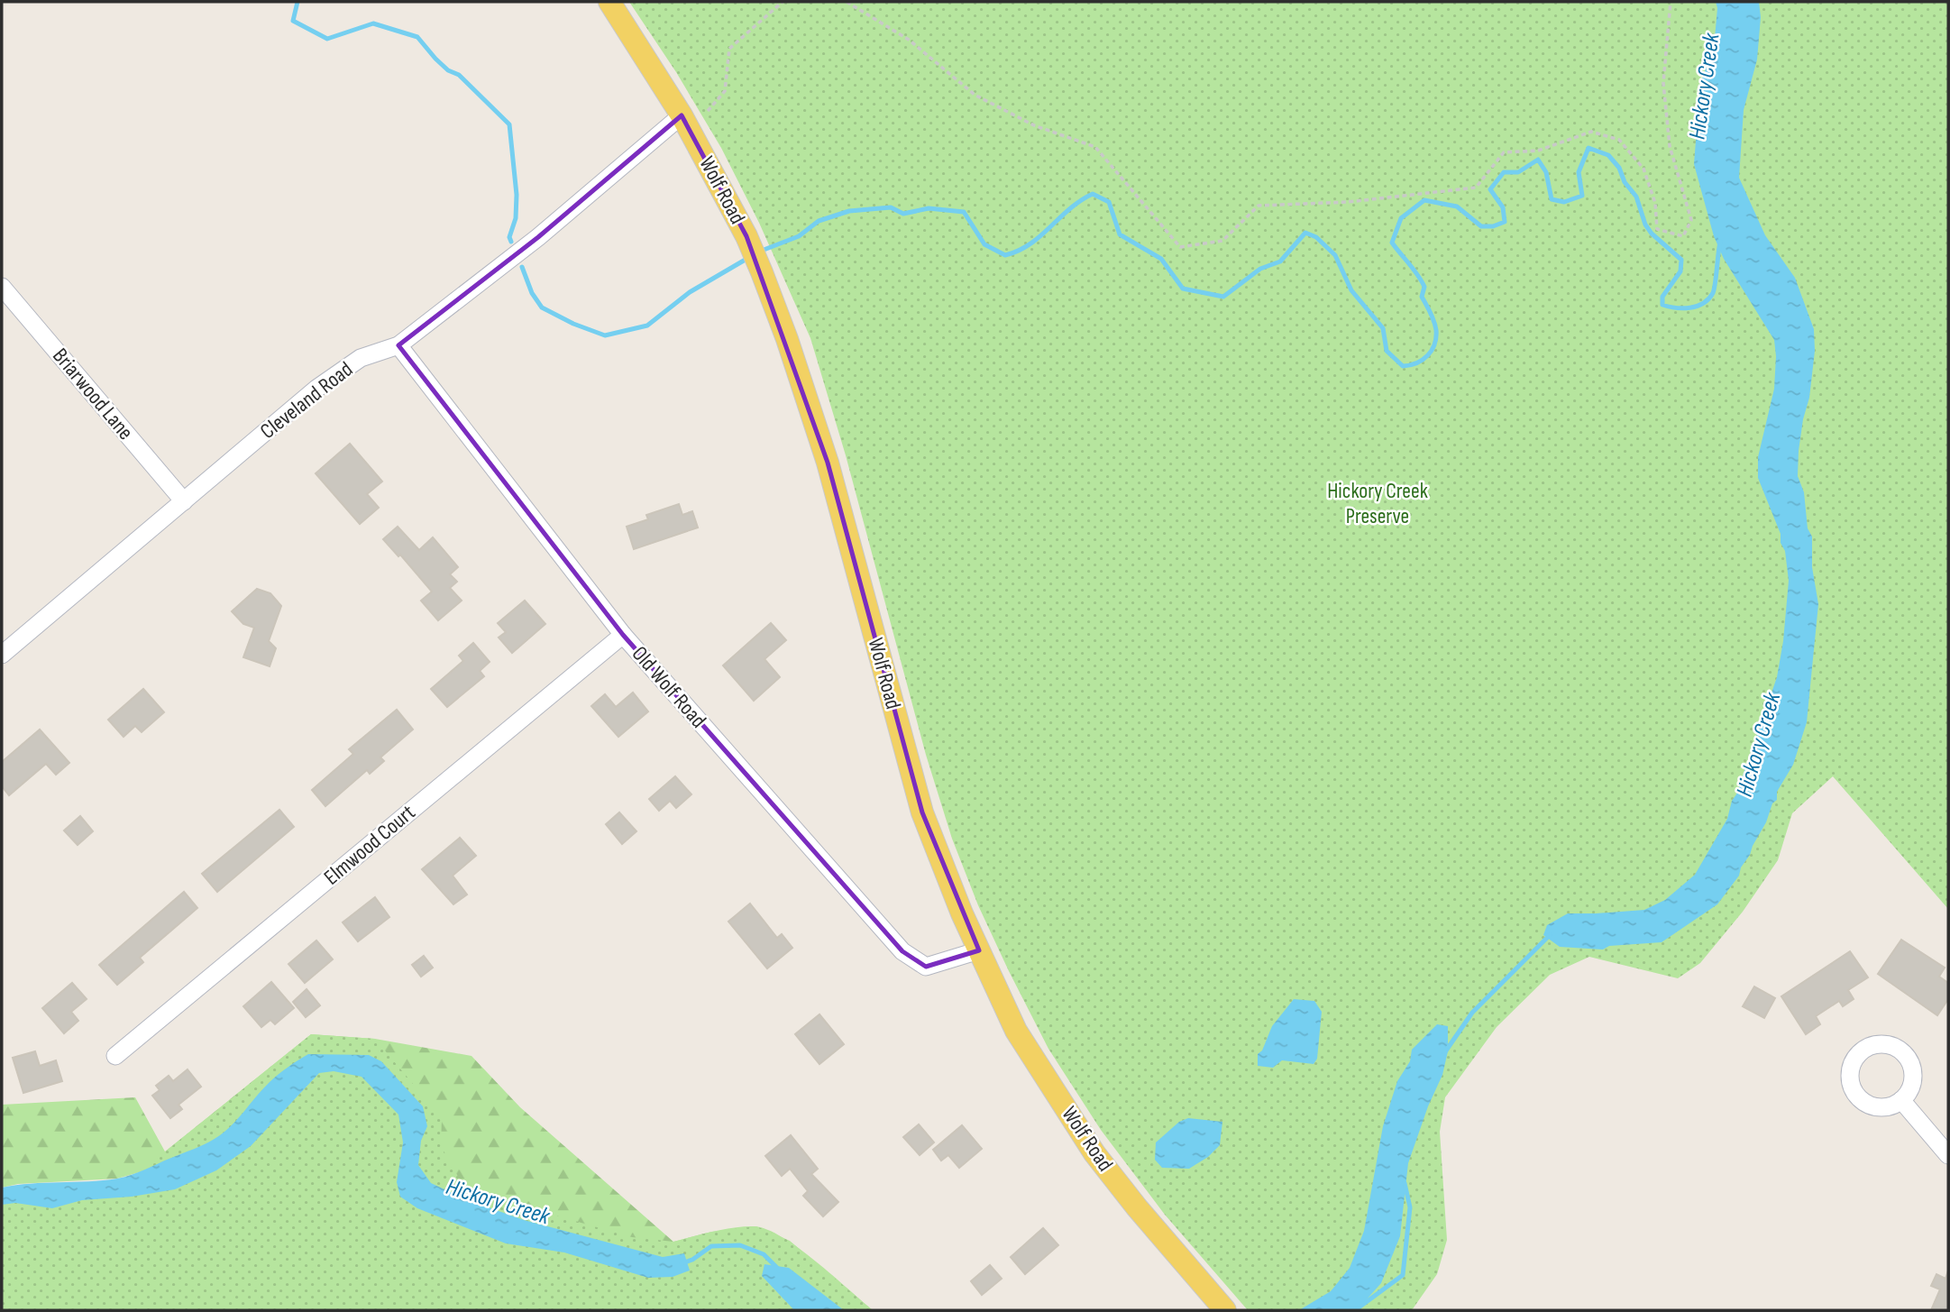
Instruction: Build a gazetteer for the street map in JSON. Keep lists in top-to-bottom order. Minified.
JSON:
{"streets":{"main road":["Wolf Road"],"street":["Briarwood Lane","Cleveland Road","Old Wolf Road","Elmwood Court"]},"crossings":[["Wolf Road","Cleveland Road"],["Wolf Road","Old Wolf Road"],["Briarwood Lane","Cleveland Road"],["Cleveland Road","Old Wolf Road"],["Old Wolf Road","Elmwood Court"]],"water":["Hickory Creek"],"parks":["Hickory Creek Preserve"]}
